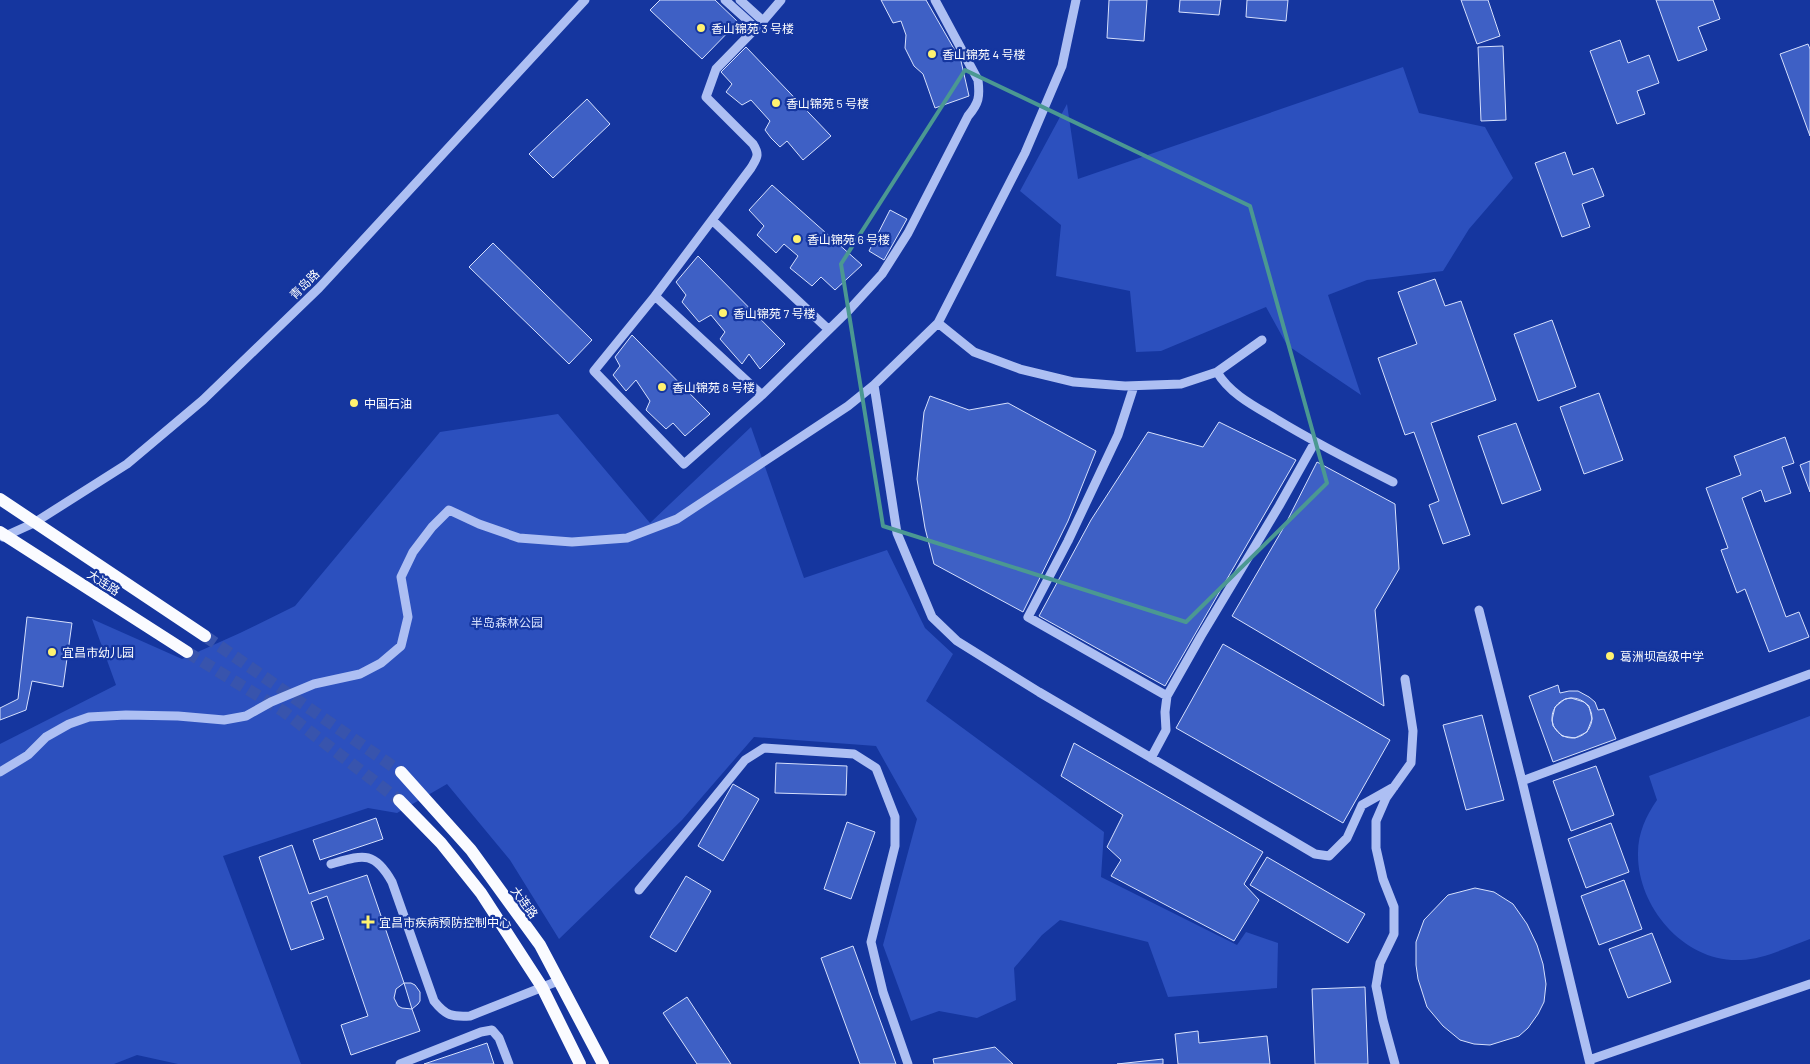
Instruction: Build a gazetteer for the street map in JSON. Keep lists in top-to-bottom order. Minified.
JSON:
{"streets":{"main road":["大连路"],"street":["青岛路"]},"crossings":[["青岛路","大连路"]],"parks":["半岛森林公园"],"places":{"other":["香山锦苑 3 号楼","香山锦苑 4 号楼","香山锦苑 5 号楼","香山锦苑 6 号楼","香山锦苑 7 号楼","香山锦苑 8 号楼","中国石油","宜昌市幼儿园","葛洲坝高级中学"],"health":["宜昌市疾病预防控制中心"]}}
